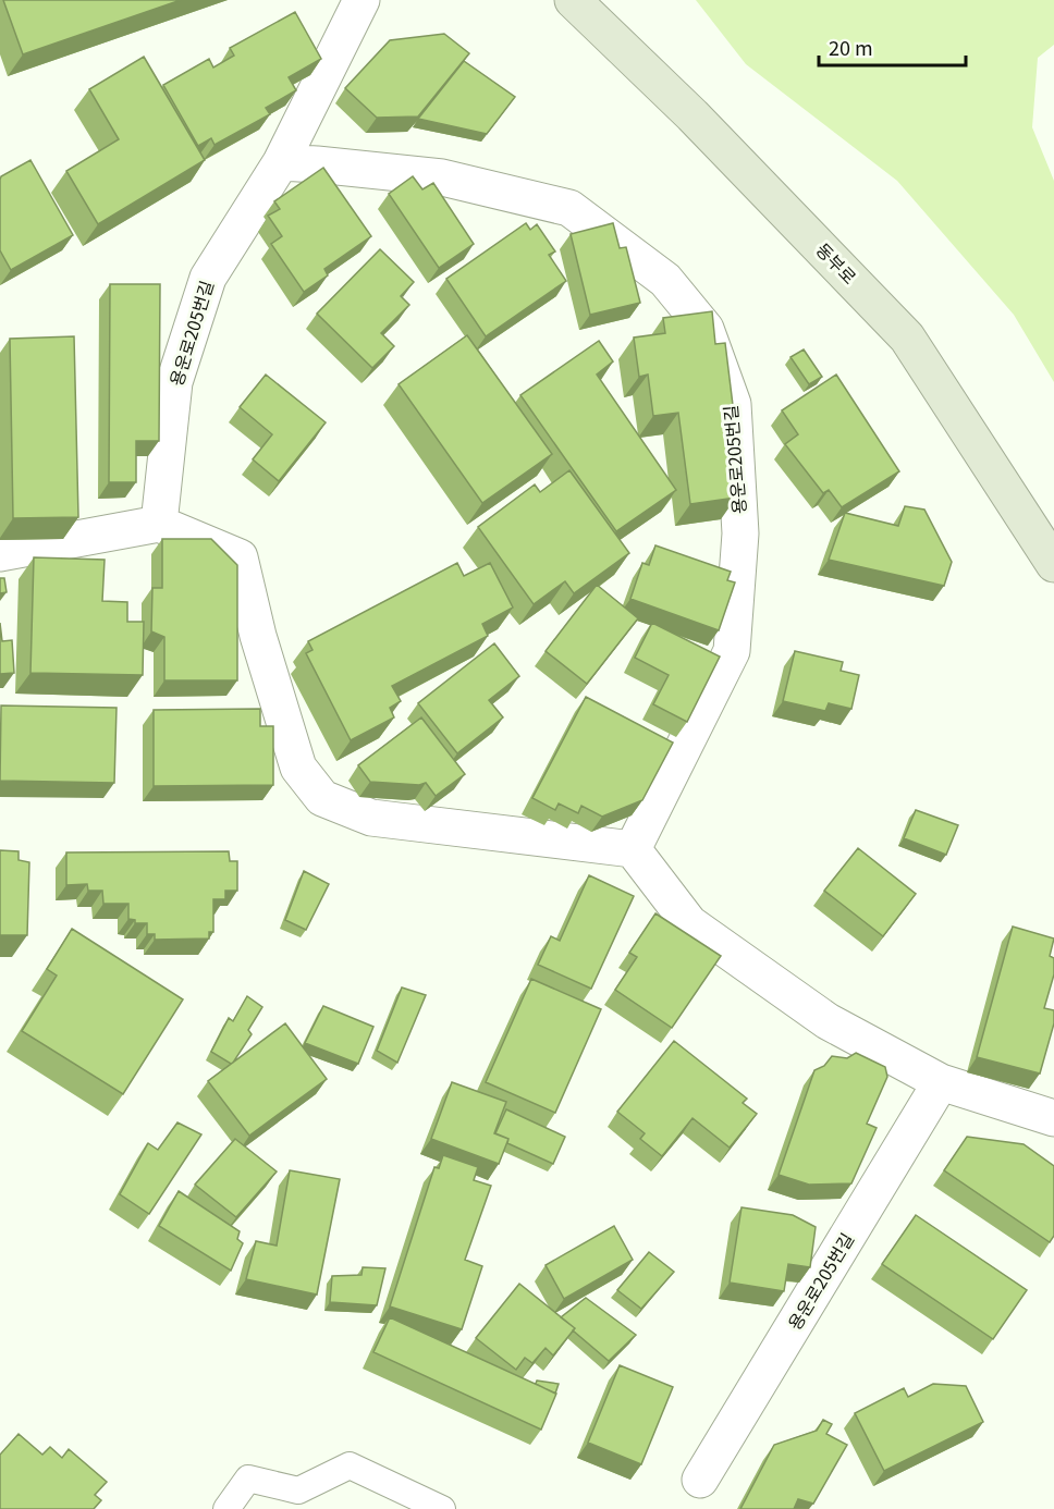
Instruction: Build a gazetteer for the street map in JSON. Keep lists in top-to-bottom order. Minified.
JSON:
{"streets":{"main road":["동부로"],"street":["용운로205번길"]},"scale_bar":"20 m"}
